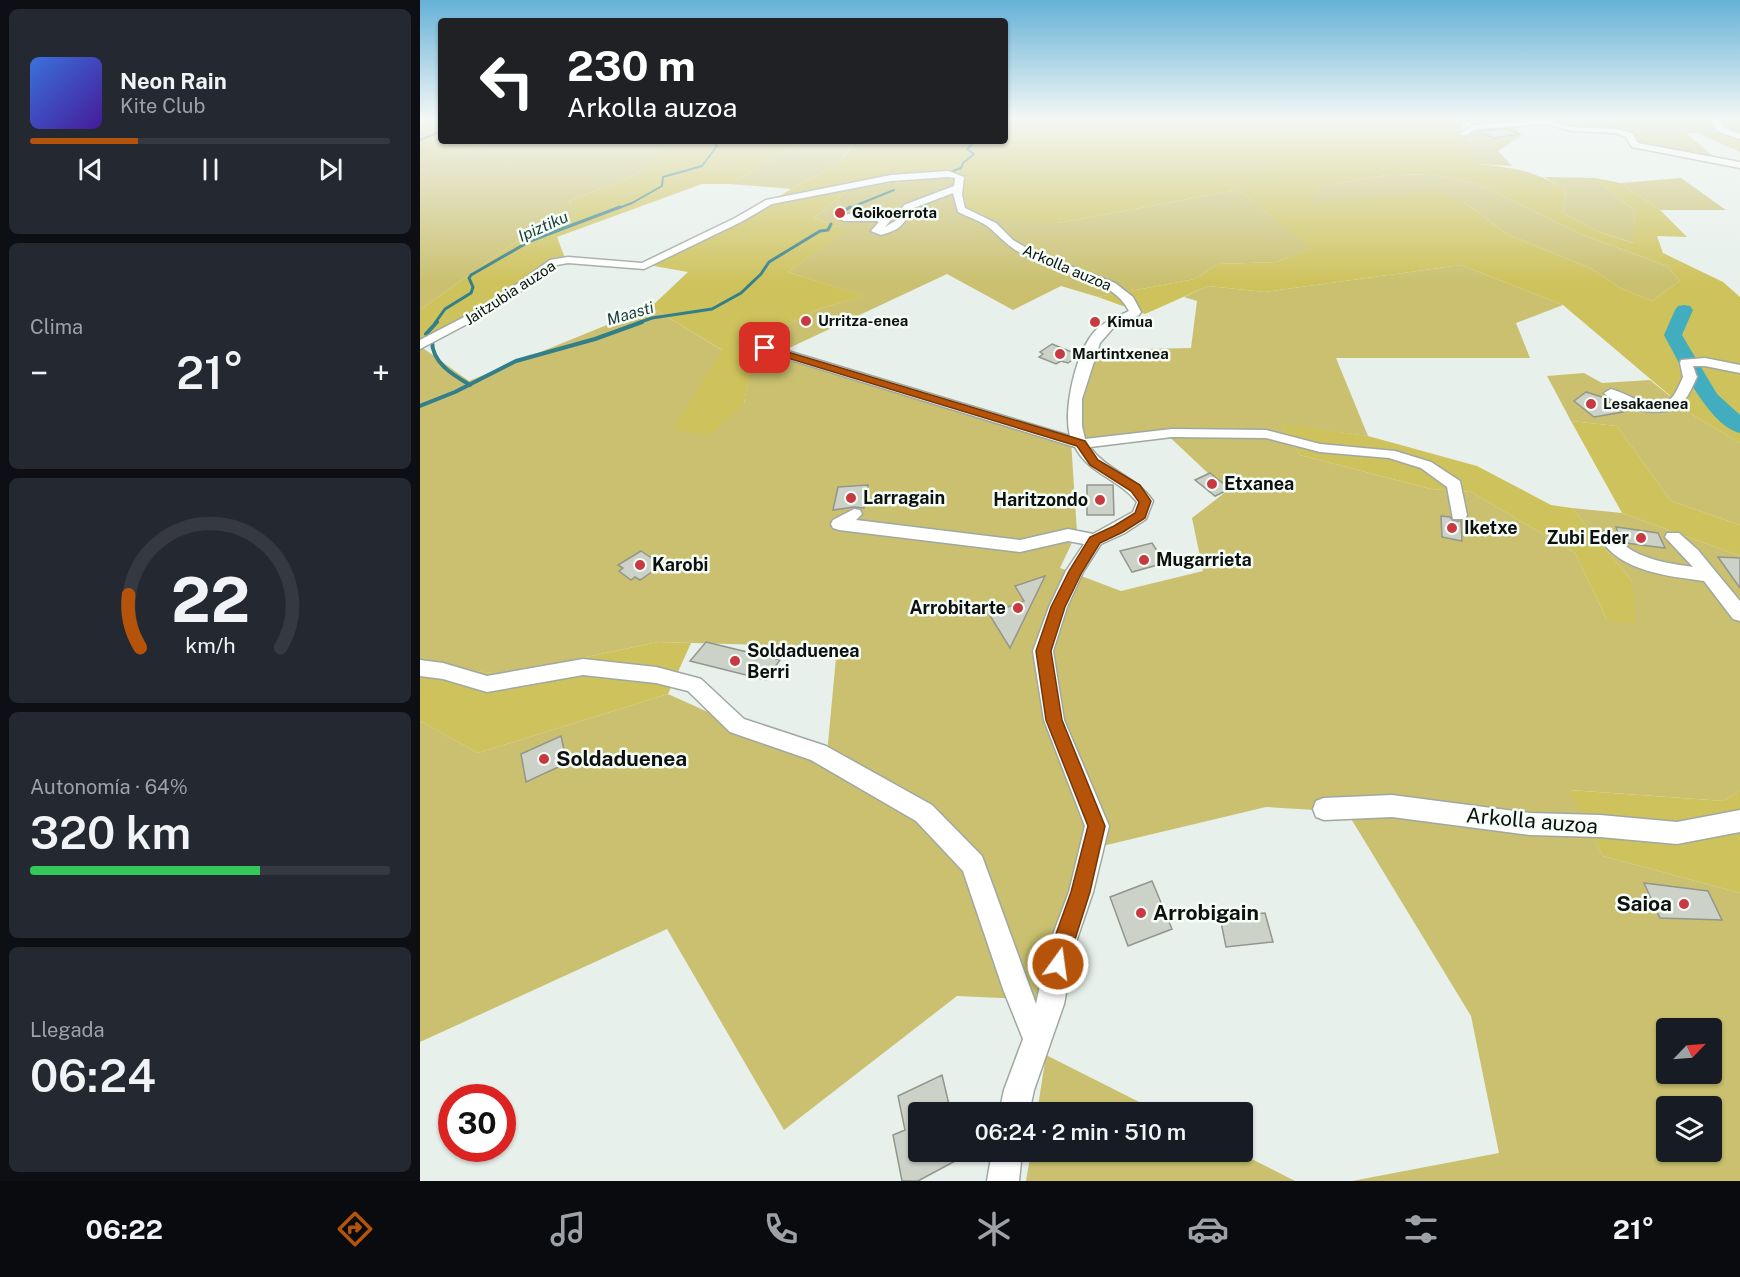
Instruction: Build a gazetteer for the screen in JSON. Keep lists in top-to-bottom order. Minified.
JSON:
{"streets":{"street":["Arkolla auzoa","Jaitzubia auzoa"]},"crossings":[["Arkolla auzoa","Jaitzubia auzoa"]],"water":["Ipiztiku","Maasti"],"places":["Goikoerrota","Urritza-enea","Kimua","Martintxenea","Lesakaenea","Etxanea","Larragain","Haritzondo","Iketxe","Zubi Eder","Mugarrieta","Karobi","Arrobitarte","Soldaduenea Berri","Soldaduenea","Saioa","Arrobigain"],"north":"top right","page":{"turn":["230 m","Arkolla auzoa"],"song":["Neon Rain","Kite Club"],"tile":["Clima",["Autonomía · 64%","320 km"],["Llegada","06:24"]],"heat":["−","21°","+"],"limit":"30","trip":"06:24 · 2 min · 510 m","tabs":["06:22","21°"],"gauge":["22","km/h"]}}
